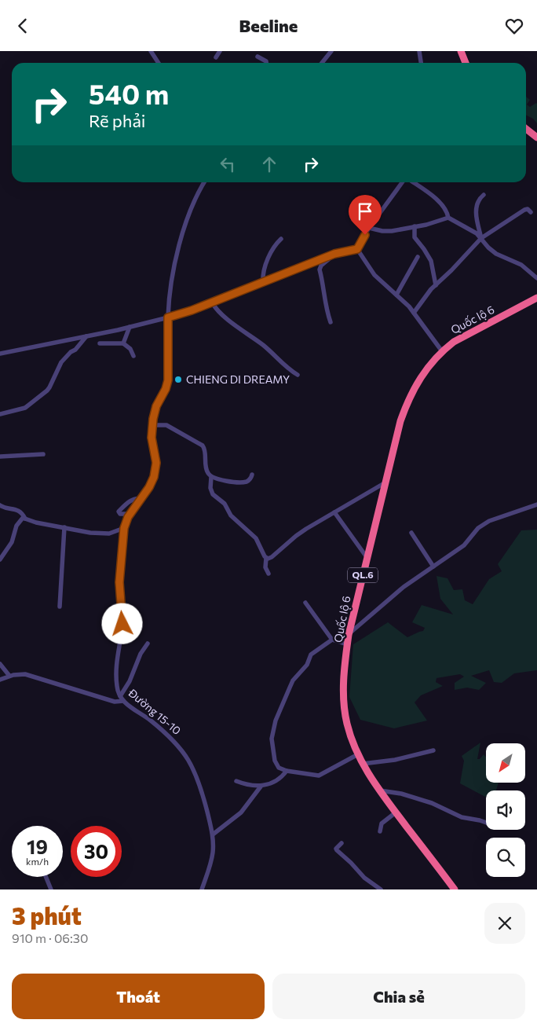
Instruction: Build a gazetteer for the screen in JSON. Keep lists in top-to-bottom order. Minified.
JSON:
{"streets":{"highway":["Quốc lộ 6","QL.6"],"street":["Đường 15-10"]},"places":["CHIENG DI DREAMY"],"north":"bottom left","page":{"header":"Beeline","turn":["540 m","Rẽ phải"],"speed":"19 km/h","limit":"30","heading":["3 phút","910 m · 06:30"],"buttons":["Thoát","Chia sẻ"]}}
